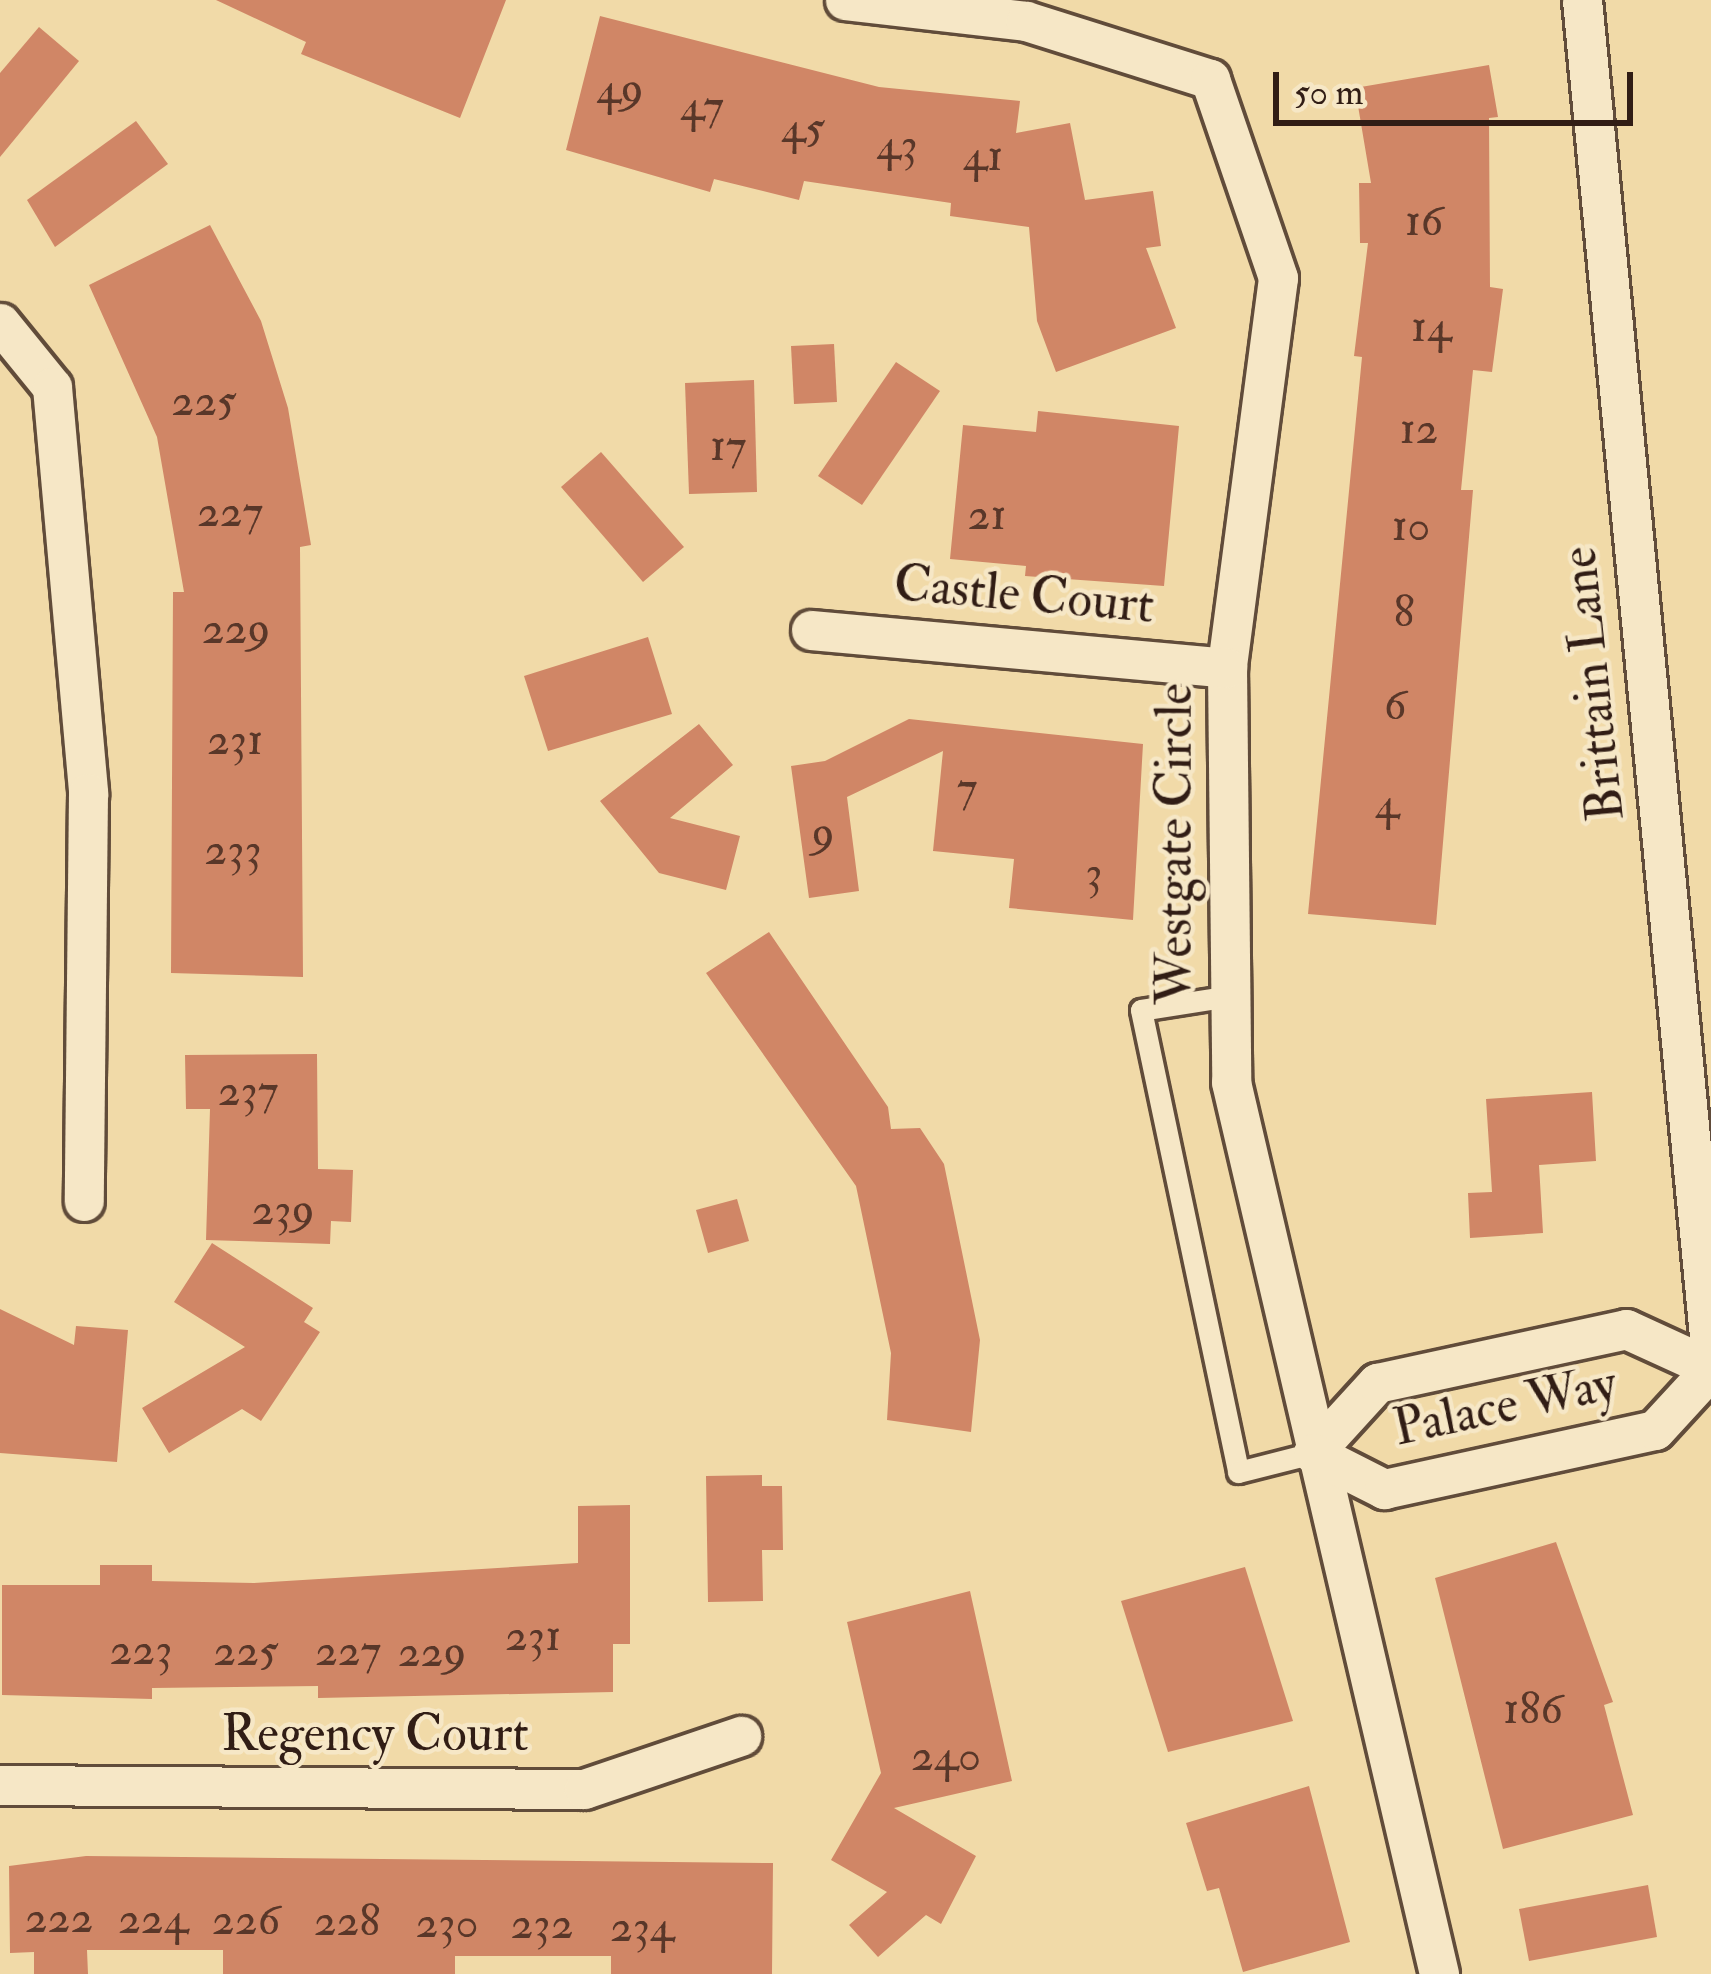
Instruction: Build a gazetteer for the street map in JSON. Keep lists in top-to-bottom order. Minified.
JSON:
{"streets":{"street":["Castle Court","Brittain Lane","Westgate Circle","Palace Way","Regency Court"]},"crossings":[["Castle Court","Westgate Circle"],["Westgate Circle","Palace Way"]],"house_numbers":["49","47","45","43","41","16","14","225","12","17","227","21","10","8","229","6","231","7","4","9","233","3","237","239","231","223","225","227","229","186","240","222","224","226","228","230","232","234"],"scale_bar":"50 m"}
